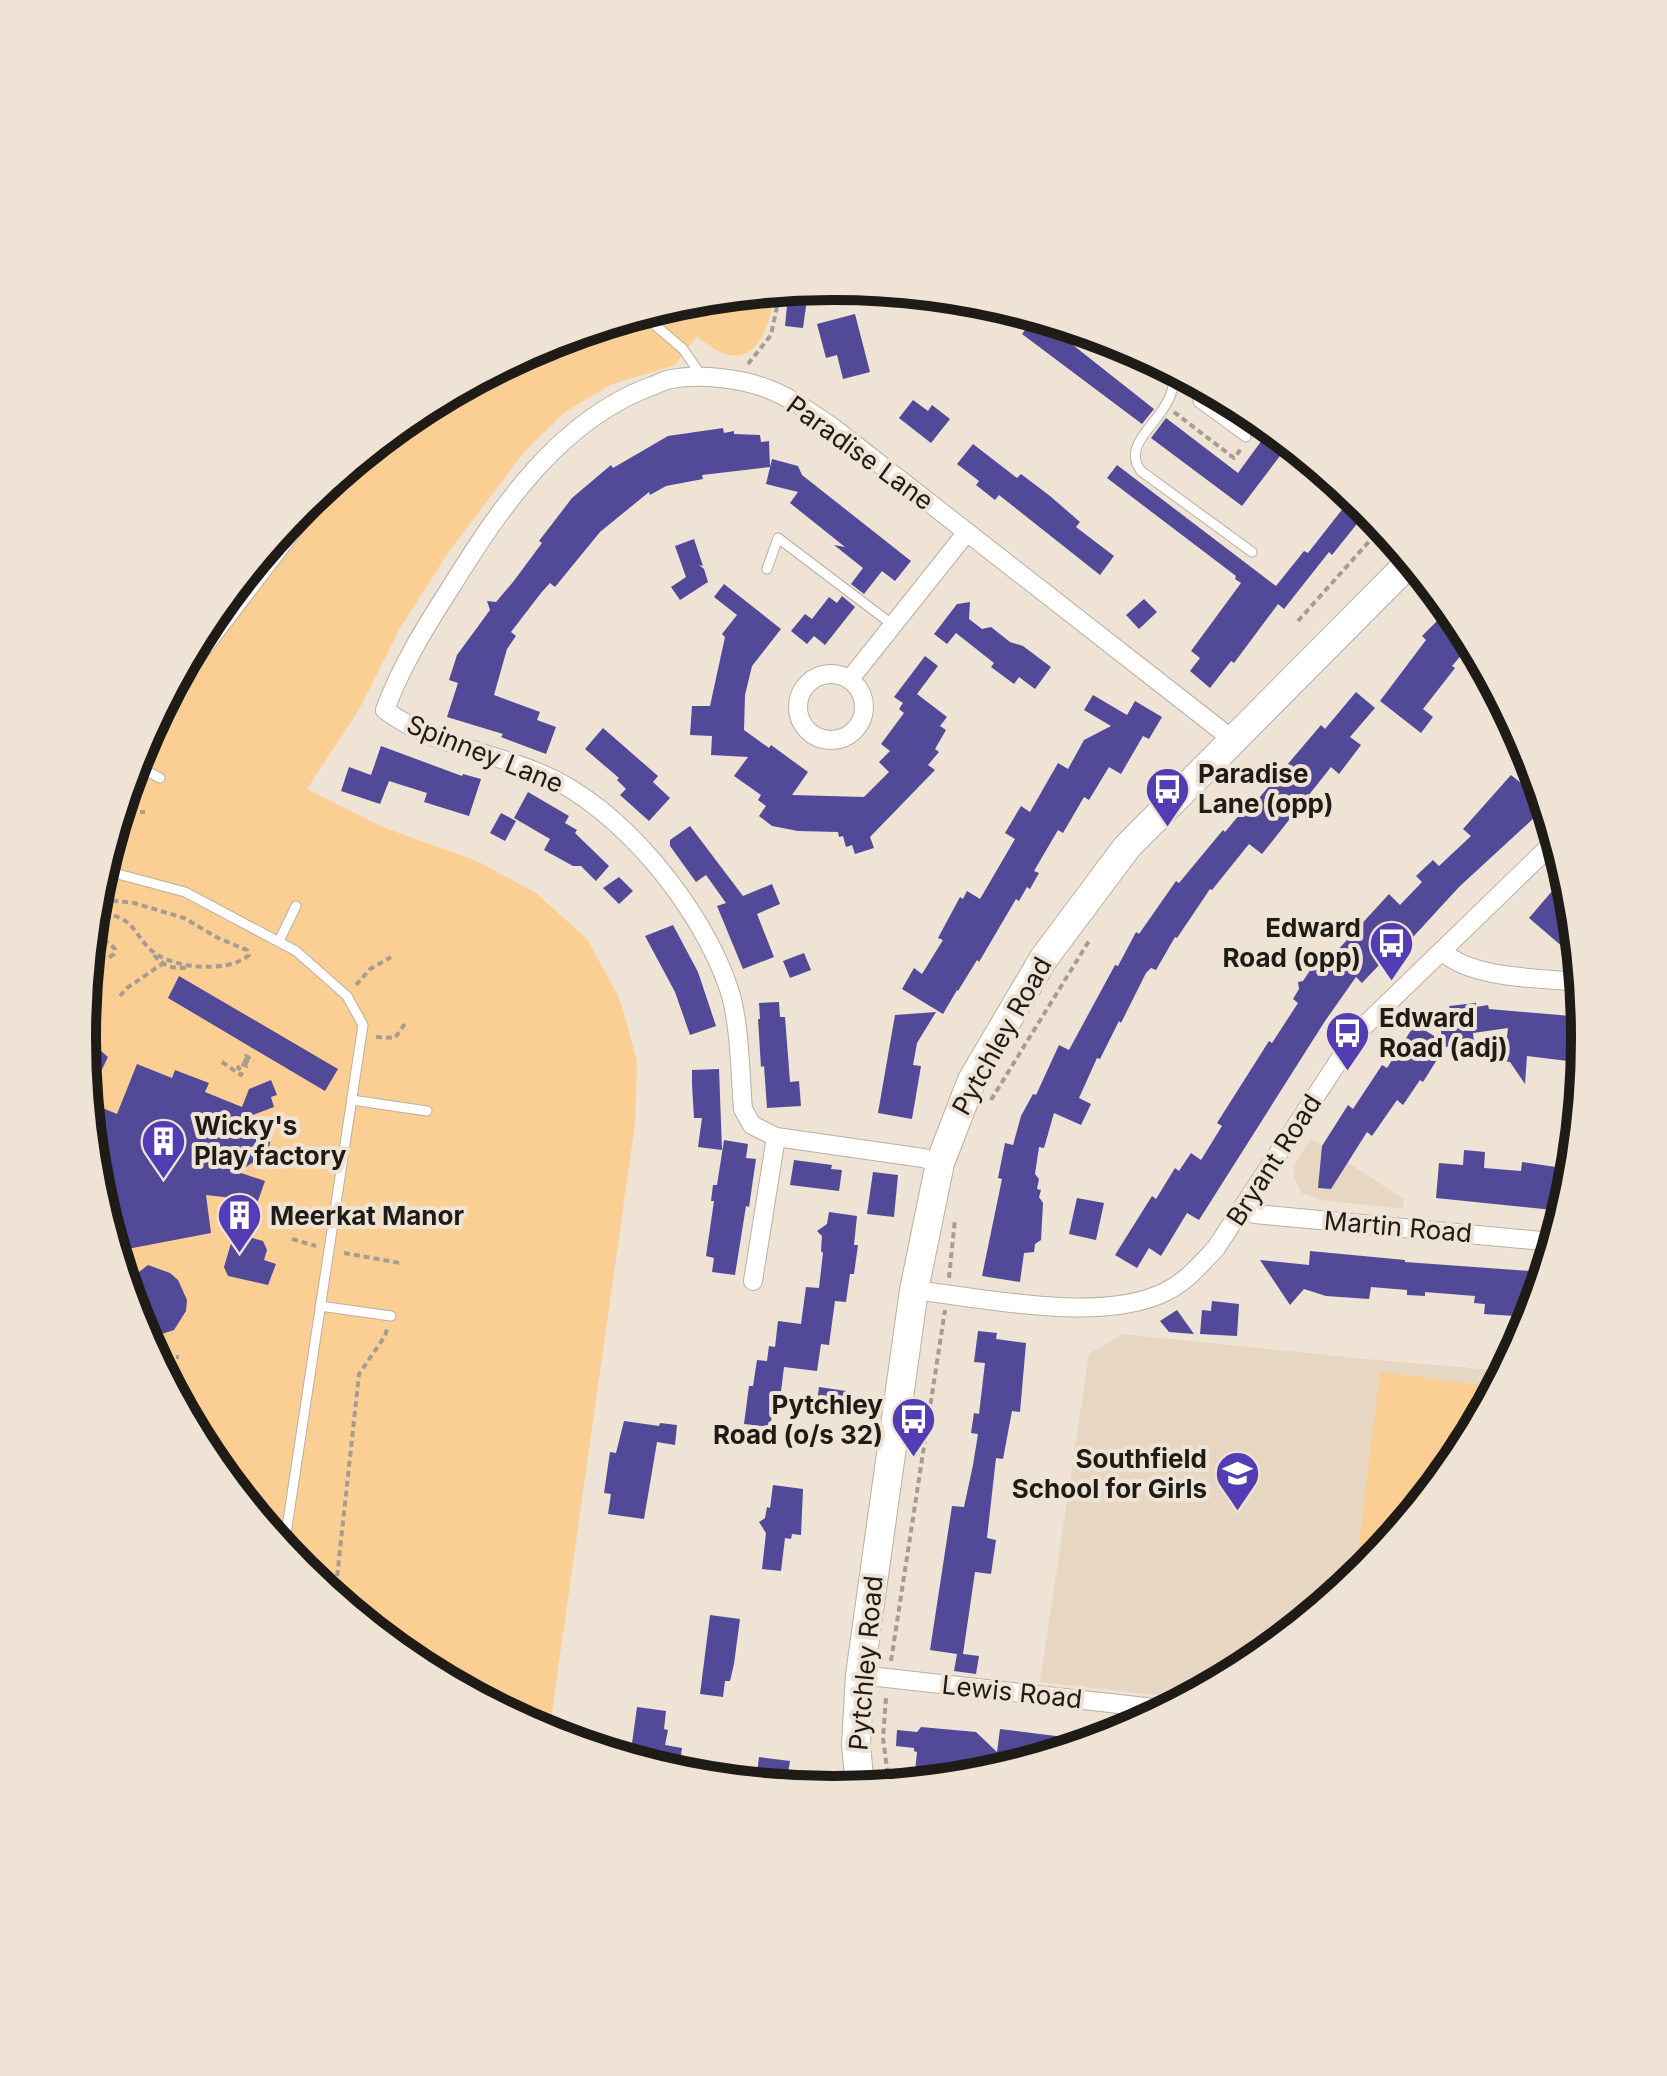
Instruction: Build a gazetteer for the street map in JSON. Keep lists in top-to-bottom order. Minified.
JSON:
{"streets":{"main road":["Pytchley Road"],"street":["Paradise Lane","Spinney Lane","Bryant Road","Martin Road","Lewis Road"]},"crossings":[["Paradise Lane","Spinney Lane"],["Paradise Lane","Pytchley Road"],["Spinney Lane","Pytchley Road"],["Pytchley Road","Bryant Road"],["Pytchley Road","Lewis Road"],["Bryant Road","Martin Road"]],"places":{"bus stop":["Paradise Lane (opp)","Edward Road (opp)","Edward Road (adj)","Pytchley Road (o/s 32)"],"building":["Wicky's Play factory","Meerkat Manor"],"school or university":["Southfield School for Girls"]}}
